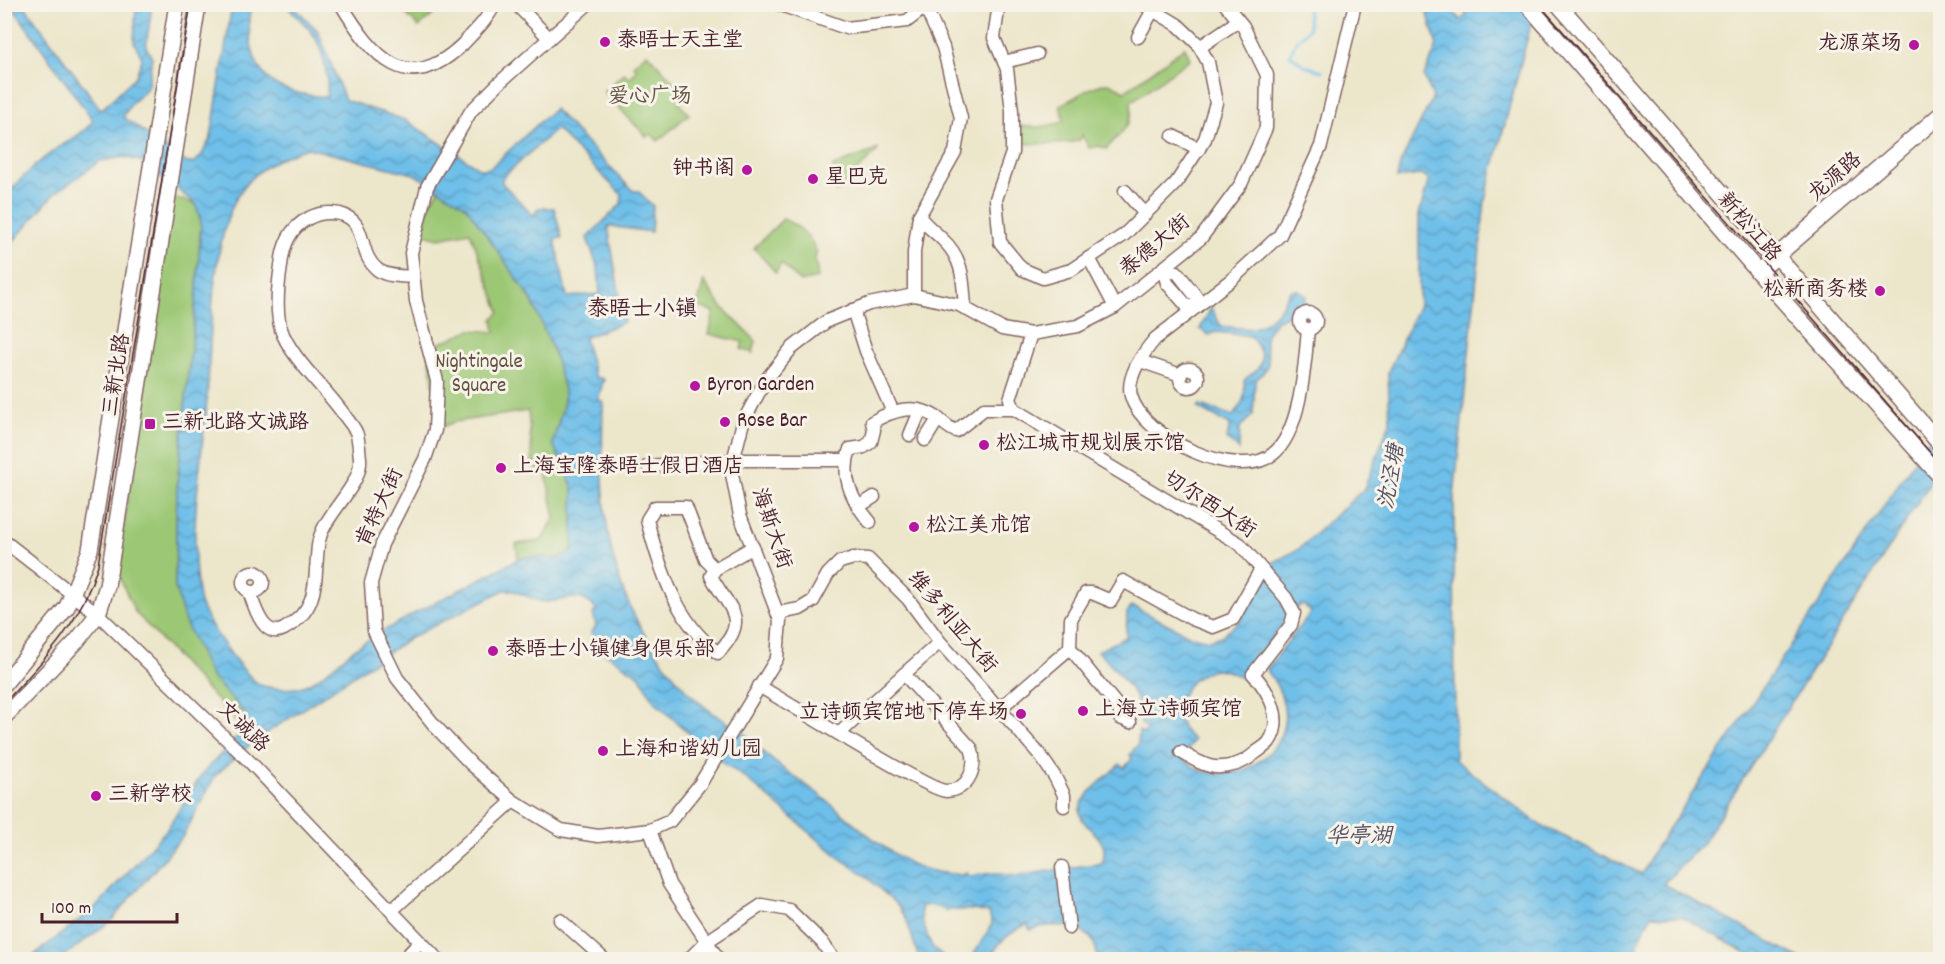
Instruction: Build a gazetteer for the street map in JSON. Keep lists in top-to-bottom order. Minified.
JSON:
{"streets":{"main road":["龙源路","新松江路","三新北路"],"street":["泰德大街","切尔西大街","肯特大街","海斯大街","维多利亚大街","文诚路"]},"crossings":[["龙源路","新松江路"],["泰德大街","海斯大街"],["三新北路","文诚路"],["肯特大街","海斯大街"],["海斯大街","维多利亚大街"]],"districts":["泰晤士小镇"],"water":["沈泾塘","华亭湖"],"parks":["爱心广场","Nightingale Square"],"places":{"other":["泰晤士天主堂","龙源菜场","钟书阁","星巴克","松新商务楼","Byron Garden","Rose Bar","松江城市规划展示馆","上海宝隆泰晤士假日酒店","松江美术馆","泰晤士小镇健身俱乐部","上海立诗顿宾馆","立诗顿宾馆地下停车场","上海和谐幼儿园","三新学校"],"transit":["三新北路文诚路"]},"scale_bar":"100 m"}
